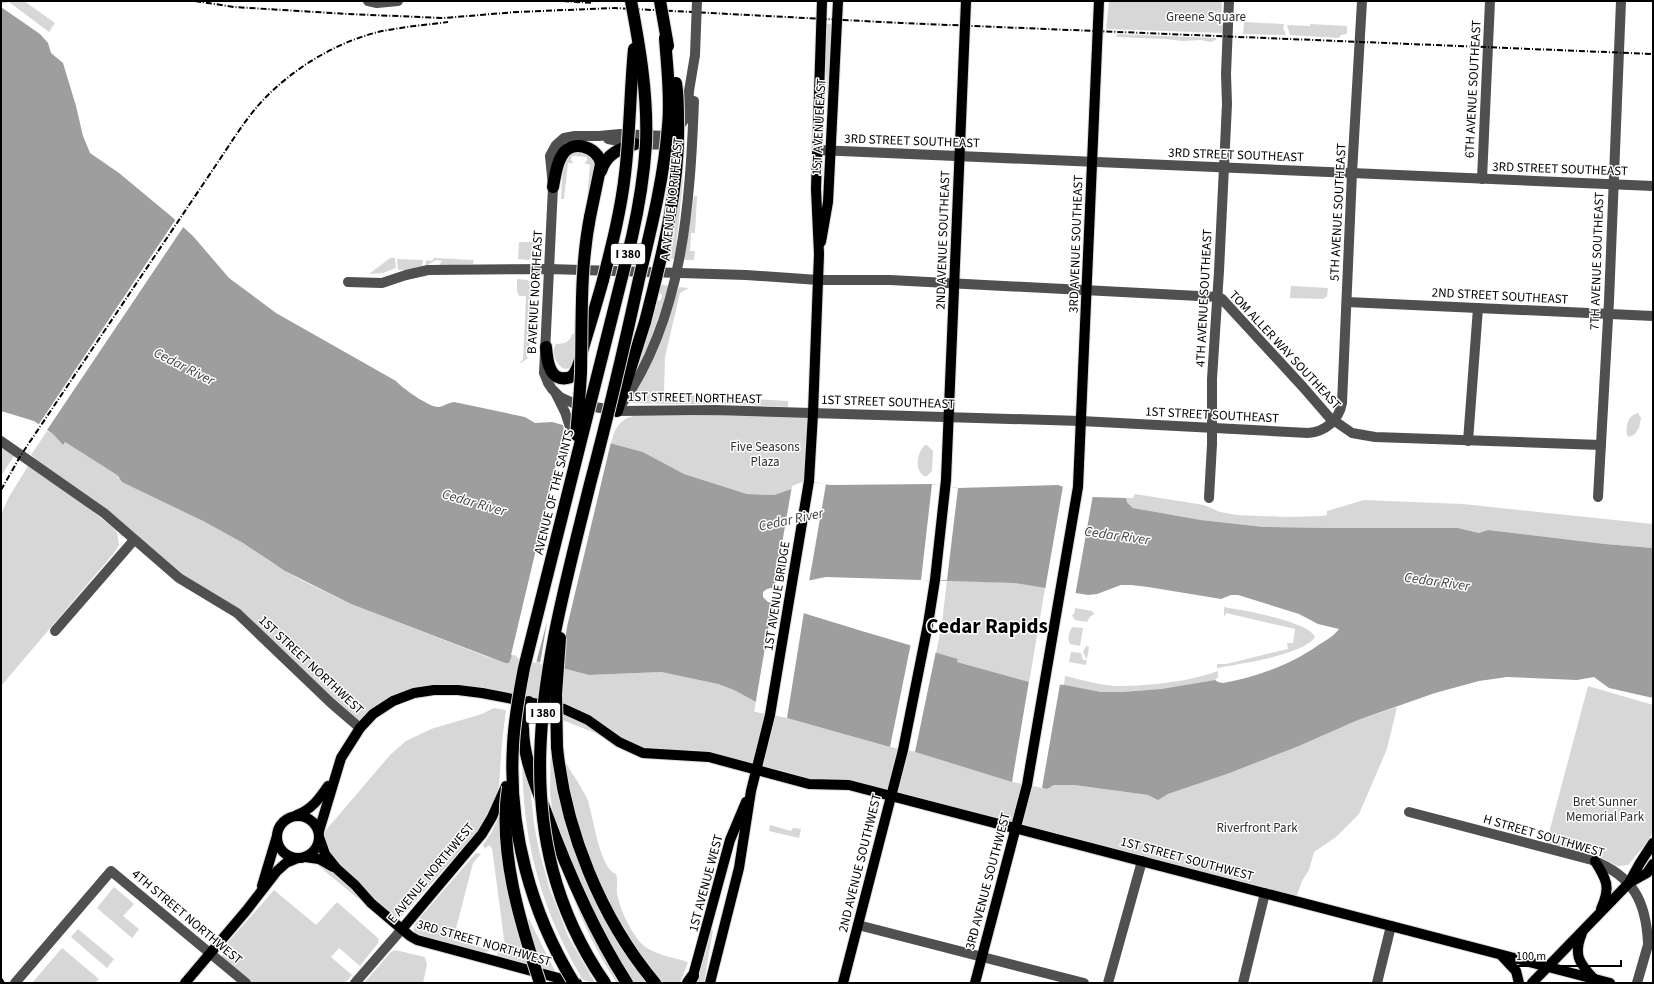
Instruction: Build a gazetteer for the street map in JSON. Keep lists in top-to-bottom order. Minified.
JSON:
{"streets":{"highway":["I 380","AVENUE OF THE SAINTS"],"main road":["1ST AVENUE EAST","2ND AVENUE SOUTHEAST","3RD AVENUE SOUTHEAST","1ST AVENUE BRIDGE","1ST STREET NORTHWEST","1ST STREET SOUTHWEST","2ND AVENUE SOUTHWEST","E AVENUE NORTHWEST","3RD AVENUE SOUTHWEST","1ST AVENUE WEST","3RD STREET NORTHWEST"],"street":["6TH AVENUE SOUTHEAST","3RD STREET SOUTHEAST","A AVENUE NORTHEAST","5TH AVENUE SOUTHEAST","7TH AVENUE SOUTHEAST","B AVENUE NORTHEAST","2ND STREET SOUTHEAST","4TH AVENUE SOUTHEAST","TOM ALLER WAY SOUTHEAST","1ST STREET NORTHEAST","1ST STREET SOUTHEAST","H STREET SOUTHWEST","4TH STREET NORTHWEST"]},"crossings":[["6TH AVENUE SOUTHEAST","3RD STREET SOUTHEAST"],["1ST AVENUE EAST","3RD STREET SOUTHEAST"],["1ST AVENUE EAST","1ST STREET NORTHEAST"],["1ST AVENUE EAST","1ST STREET SOUTHEAST"],["1ST AVENUE EAST","1ST AVENUE BRIDGE"],["3RD STREET SOUTHEAST","5TH AVENUE SOUTHEAST"],["3RD STREET SOUTHEAST","2ND AVENUE SOUTHEAST"],["3RD STREET SOUTHEAST","3RD AVENUE SOUTHEAST"],["3RD STREET SOUTHEAST","7TH AVENUE SOUTHEAST"],["3RD STREET SOUTHEAST","4TH AVENUE SOUTHEAST"],["A AVENUE NORTHEAST","1ST STREET NORTHEAST"],["5TH AVENUE SOUTHEAST","2ND STREET SOUTHEAST"],["5TH AVENUE SOUTHEAST","TOM ALLER WAY SOUTHEAST"],["5TH AVENUE SOUTHEAST","1ST STREET SOUTHEAST"],["2ND AVENUE SOUTHEAST","1ST STREET SOUTHEAST"],["2ND AVENUE SOUTHEAST","2ND AVENUE SOUTHWEST"],["3RD AVENUE SOUTHEAST","1ST STREET SOUTHEAST"],["3RD AVENUE SOUTHEAST","3RD AVENUE SOUTHWEST"],["7TH AVENUE SOUTHEAST","2ND STREET SOUTHEAST"],["4TH AVENUE SOUTHEAST","TOM ALLER WAY SOUTHEAST"],["4TH AVENUE SOUTHEAST","1ST STREET SOUTHEAST"],["TOM ALLER WAY SOUTHEAST","1ST STREET SOUTHEAST"],["1ST STREET NORTHEAST","1ST STREET SOUTHEAST"],["1ST AVENUE BRIDGE","1ST AVENUE WEST"],["1ST STREET NORTHWEST","1ST STREET SOUTHWEST"],["1ST STREET NORTHWEST","E AVENUE NORTHWEST"],["1ST STREET NORTHWEST","1ST AVENUE WEST"],["1ST STREET SOUTHWEST","2ND AVENUE SOUTHWEST"],["1ST STREET SOUTHWEST","3RD AVENUE SOUTHWEST"],["1ST STREET SOUTHWEST","1ST AVENUE WEST"],["E AVENUE NORTHWEST","3RD STREET NORTHWEST"]],"districts":["Cedar Rapids"],"water":["Cedar River"],"parks":["Greene Square","Five Seasons Plaza","Bret Sunner Memorial Park","Riverfront Park"],"scale_bar":"100 m"}
